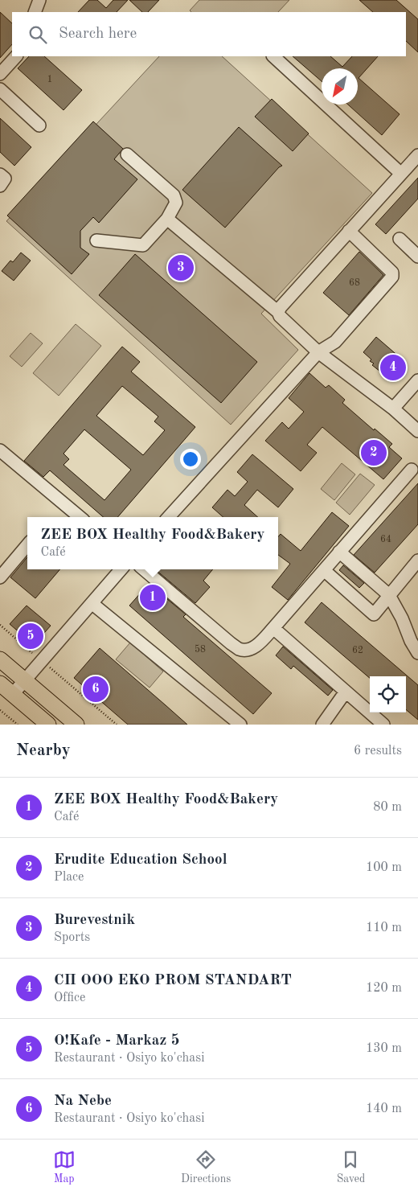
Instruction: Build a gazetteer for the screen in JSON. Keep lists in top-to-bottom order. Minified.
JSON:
{"house_numbers":["1","68","64","58","62"],"north":"bottom left","page":{"search":"Search here","pins":["3","4","2","1","5","6"],"popup":["ZEE BOX Healthy Food&Bakery","Café"],"heading":["Nearby","6 results"],"list":[{"mark":"1","name":"ZEE BOX Healthy Food&Bakery","note":"Café","value":"80 m"},{"mark":"2","name":"Erudite Education School","note":"Place","value":"100 m"},{"mark":"3","name":"Burevestnik","note":"Sports","value":"110 m"},{"mark":"4","name":"СП ООО EKO PROM STANDART","note":"Office","value":"120 m"},{"mark":"5","name":"O!Kafe - Markaz 5","note":"Restaurant · Osiyo ko'chasi","value":"130 m"},{"mark":"6","name":"Na Nebe","note":"Restaurant · Osiyo ko'chasi","value":"140 m"}],"nav":["Map","Directions","Saved"]}}
